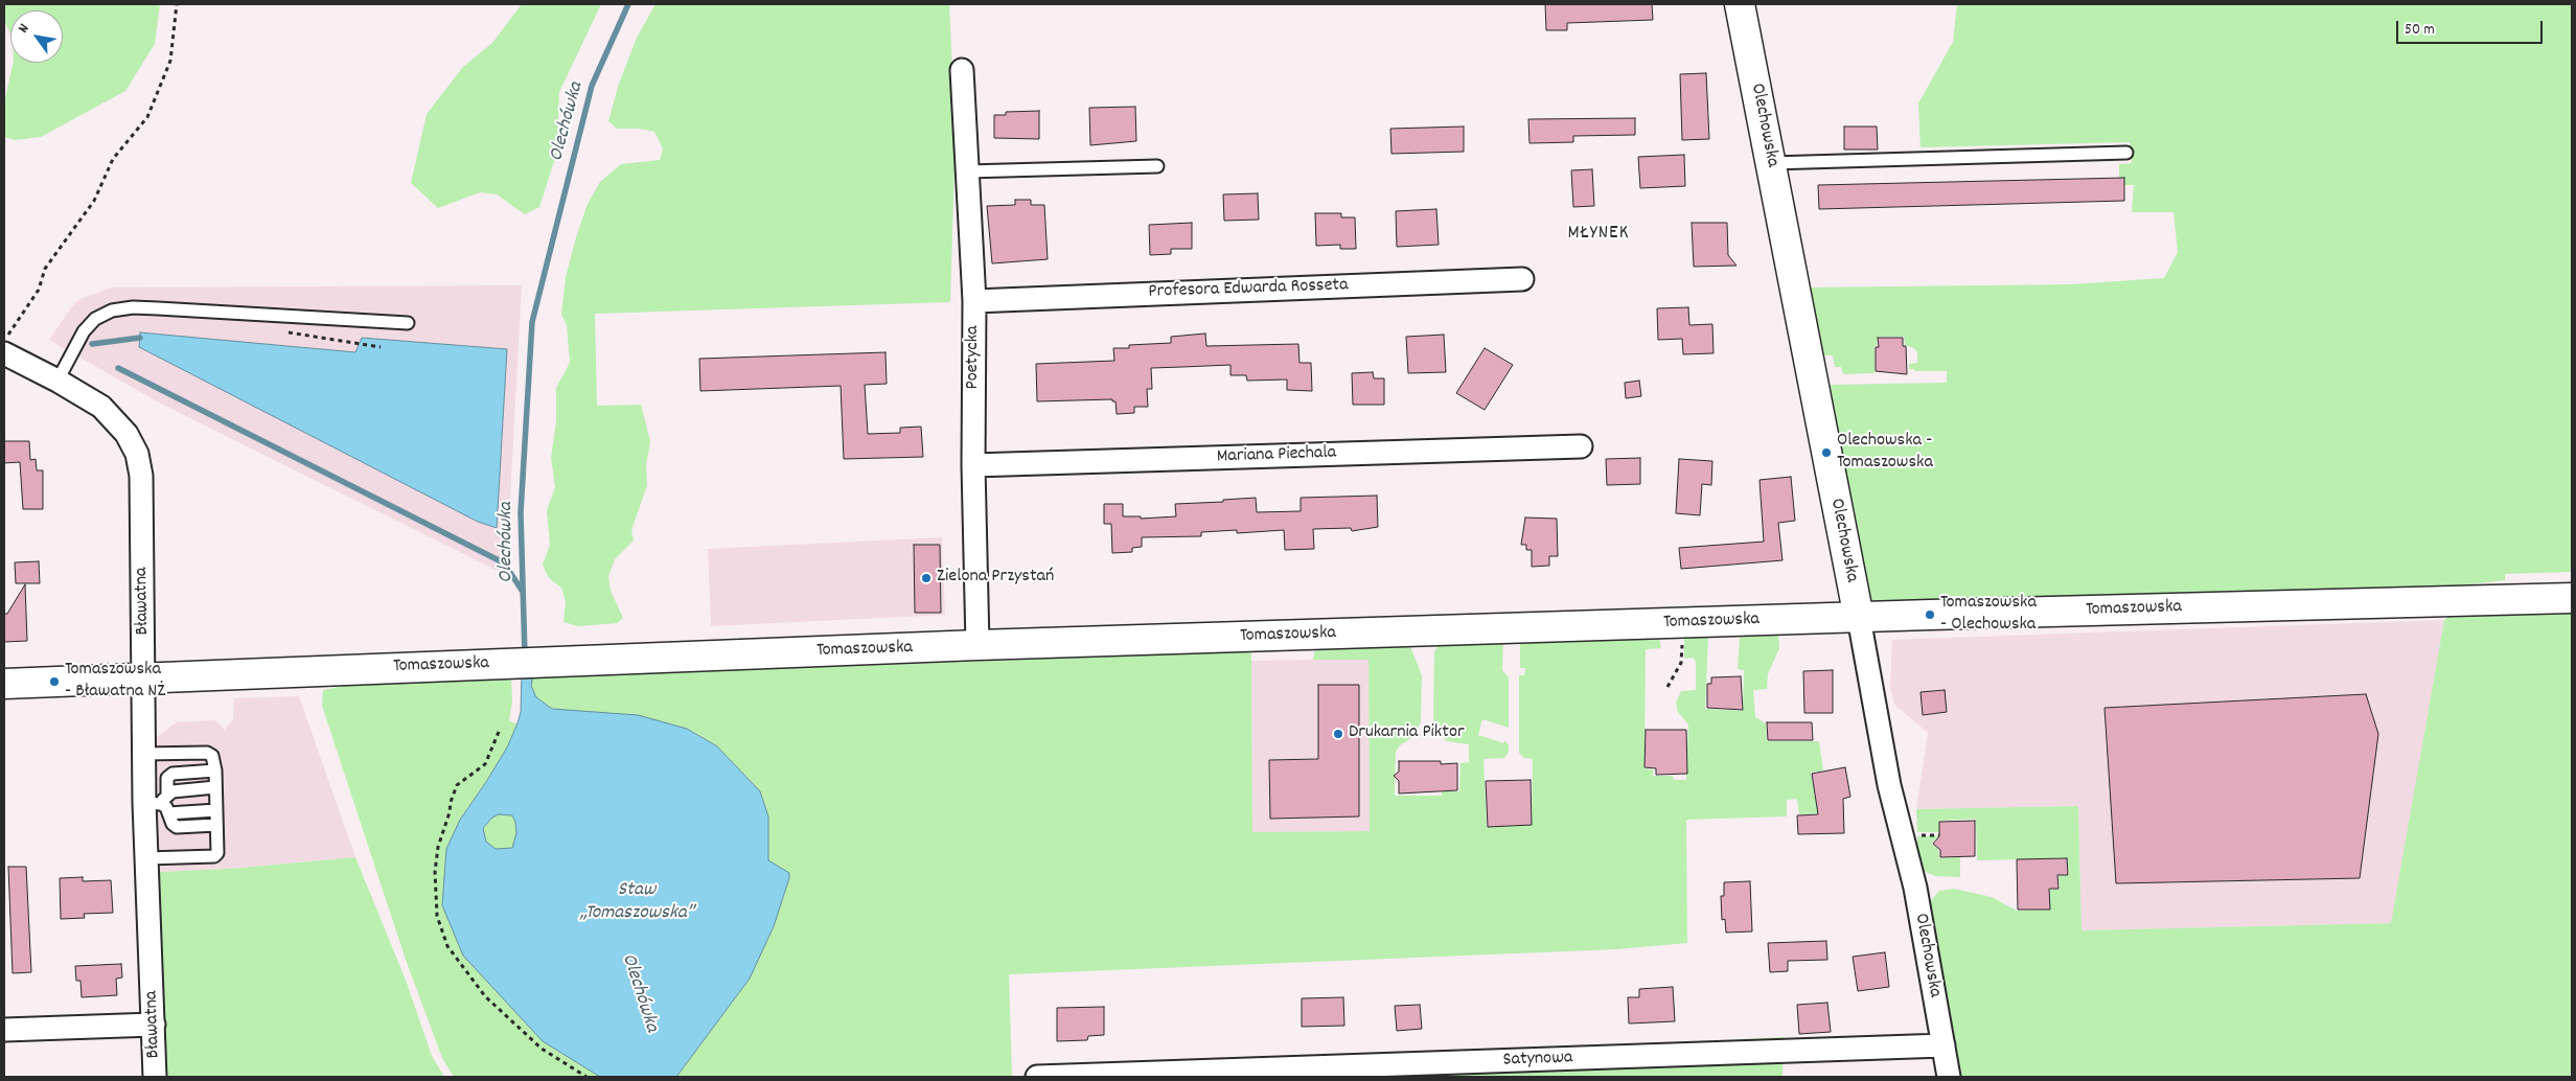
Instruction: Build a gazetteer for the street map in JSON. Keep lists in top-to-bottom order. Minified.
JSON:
{"streets":{"street":["Olechowska","Profesora Edwarda Rosseta","Poetycka","Mariana Piechala","Bławatna","Tomaszowska","Satynowa"]},"crossings":[["Olechowska","Tomaszowska"],["Olechowska","Satynowa"],["Profesora Edwarda Rosseta","Poetycka"],["Poetycka","Mariana Piechala"],["Poetycka","Tomaszowska"],["Bławatna","Tomaszowska"]],"districts":["MŁYNEK"],"water":["Olechówka","Staw „Tomaszowska”"],"places":["Olechowska - Tomaszowska","Zielona Przystań","Tomaszowska - Olechowska","Tomaszowska - Bławatna NŻ","Drukarnia Piktor"],"scale_bar":"50 m","north":"top left"}
